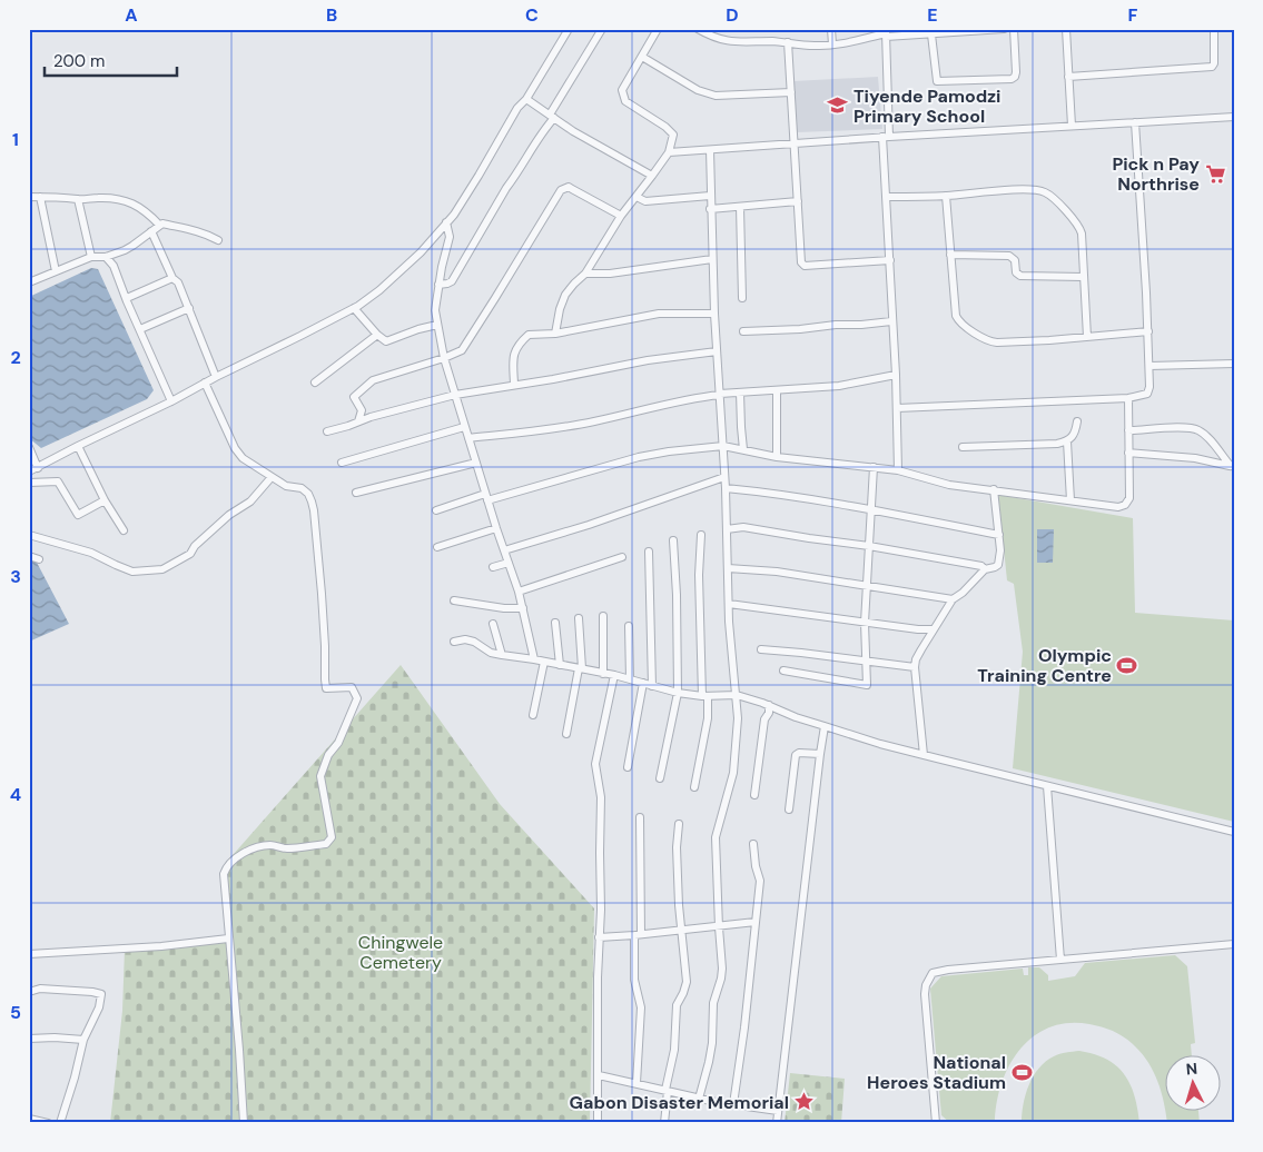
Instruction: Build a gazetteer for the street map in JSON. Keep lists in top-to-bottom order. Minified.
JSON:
{"parks":["Chingwele Cemetery"],"places":{"school or university":["Tiyende Pamodzi Primary School"],"supermarket":["Pick n Pay Northrise"],"sports":["Olympic Training Centre","National Heroes Stadium"],"place":["Gabon Disaster Memorial"]},"scale_bar":"200 m","north":"top","grid":{"columns":["A","B","C","D","E","F"],"rows":["1","2","3","4","5"]}}
